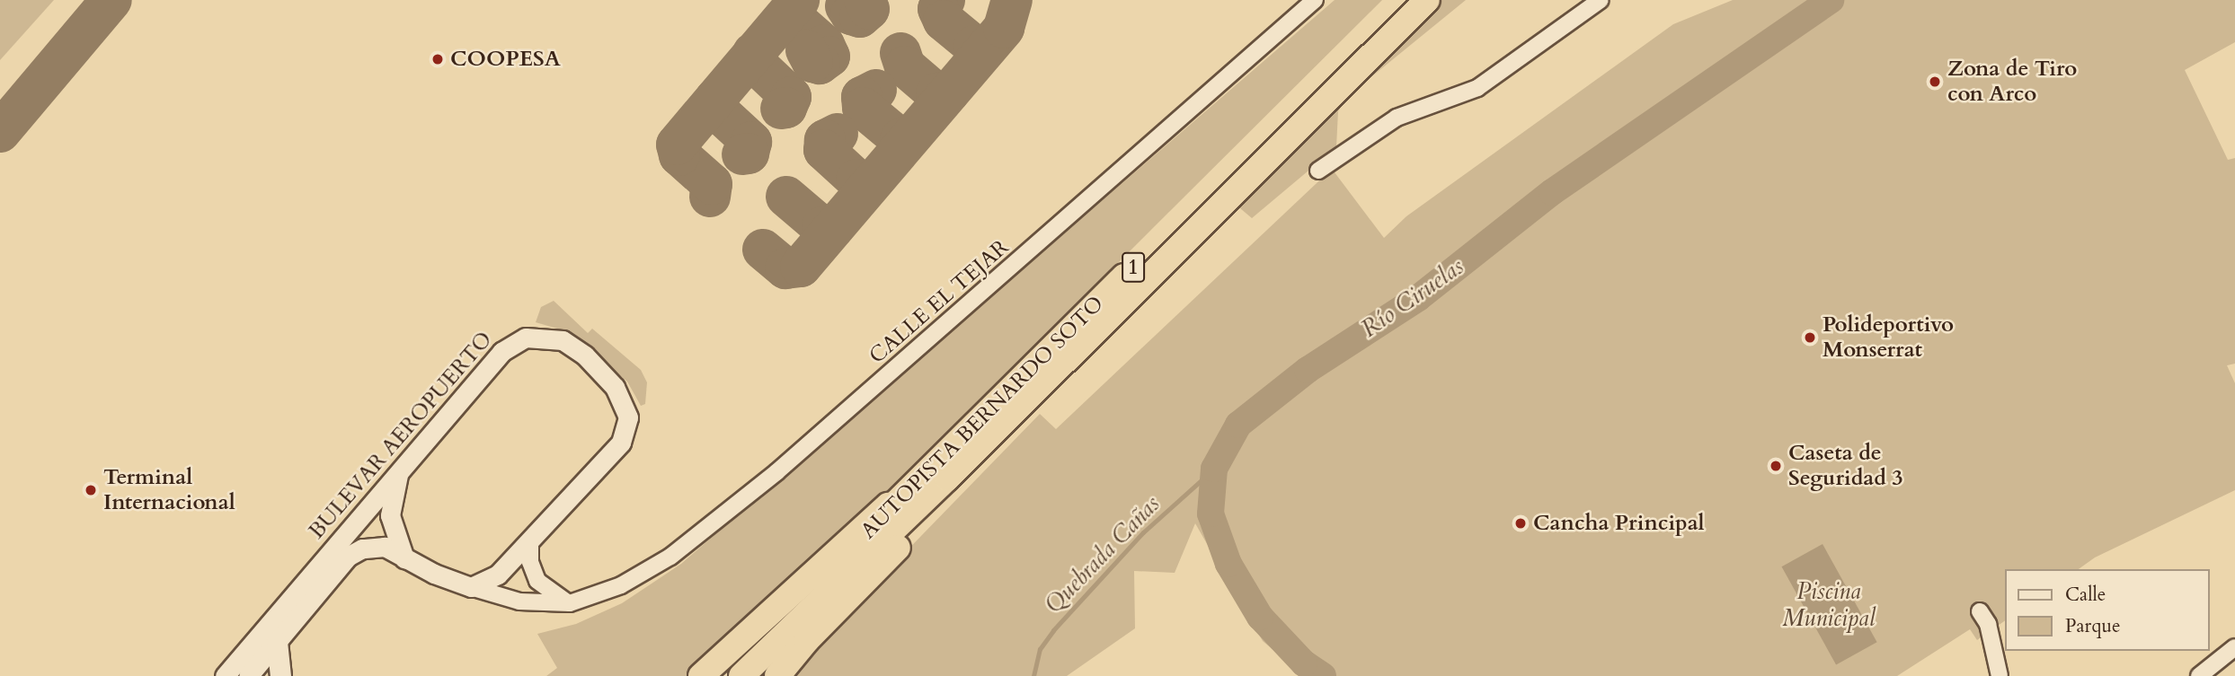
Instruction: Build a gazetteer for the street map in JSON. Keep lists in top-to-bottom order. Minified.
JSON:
{"streets":{"highway":["1","AUTOPISTA BERNARDO SOTO"],"street":["CALLE EL TEJAR","BULEVAR AEROPUERTO"]},"crossings":[["1","AUTOPISTA BERNARDO SOTO"],["CALLE EL TEJAR","BULEVAR AEROPUERTO"]],"water":["Río Ciruelas","Quebrada Cañas","Piscina Municipal"],"places":["COOPESA","Zona de Tiro con Arco","Polideportivo Monserrat","Caseta de Seguridad 3","Terminal Internacional","Cancha Principal"],"legend":["Calle","Parque"]}
